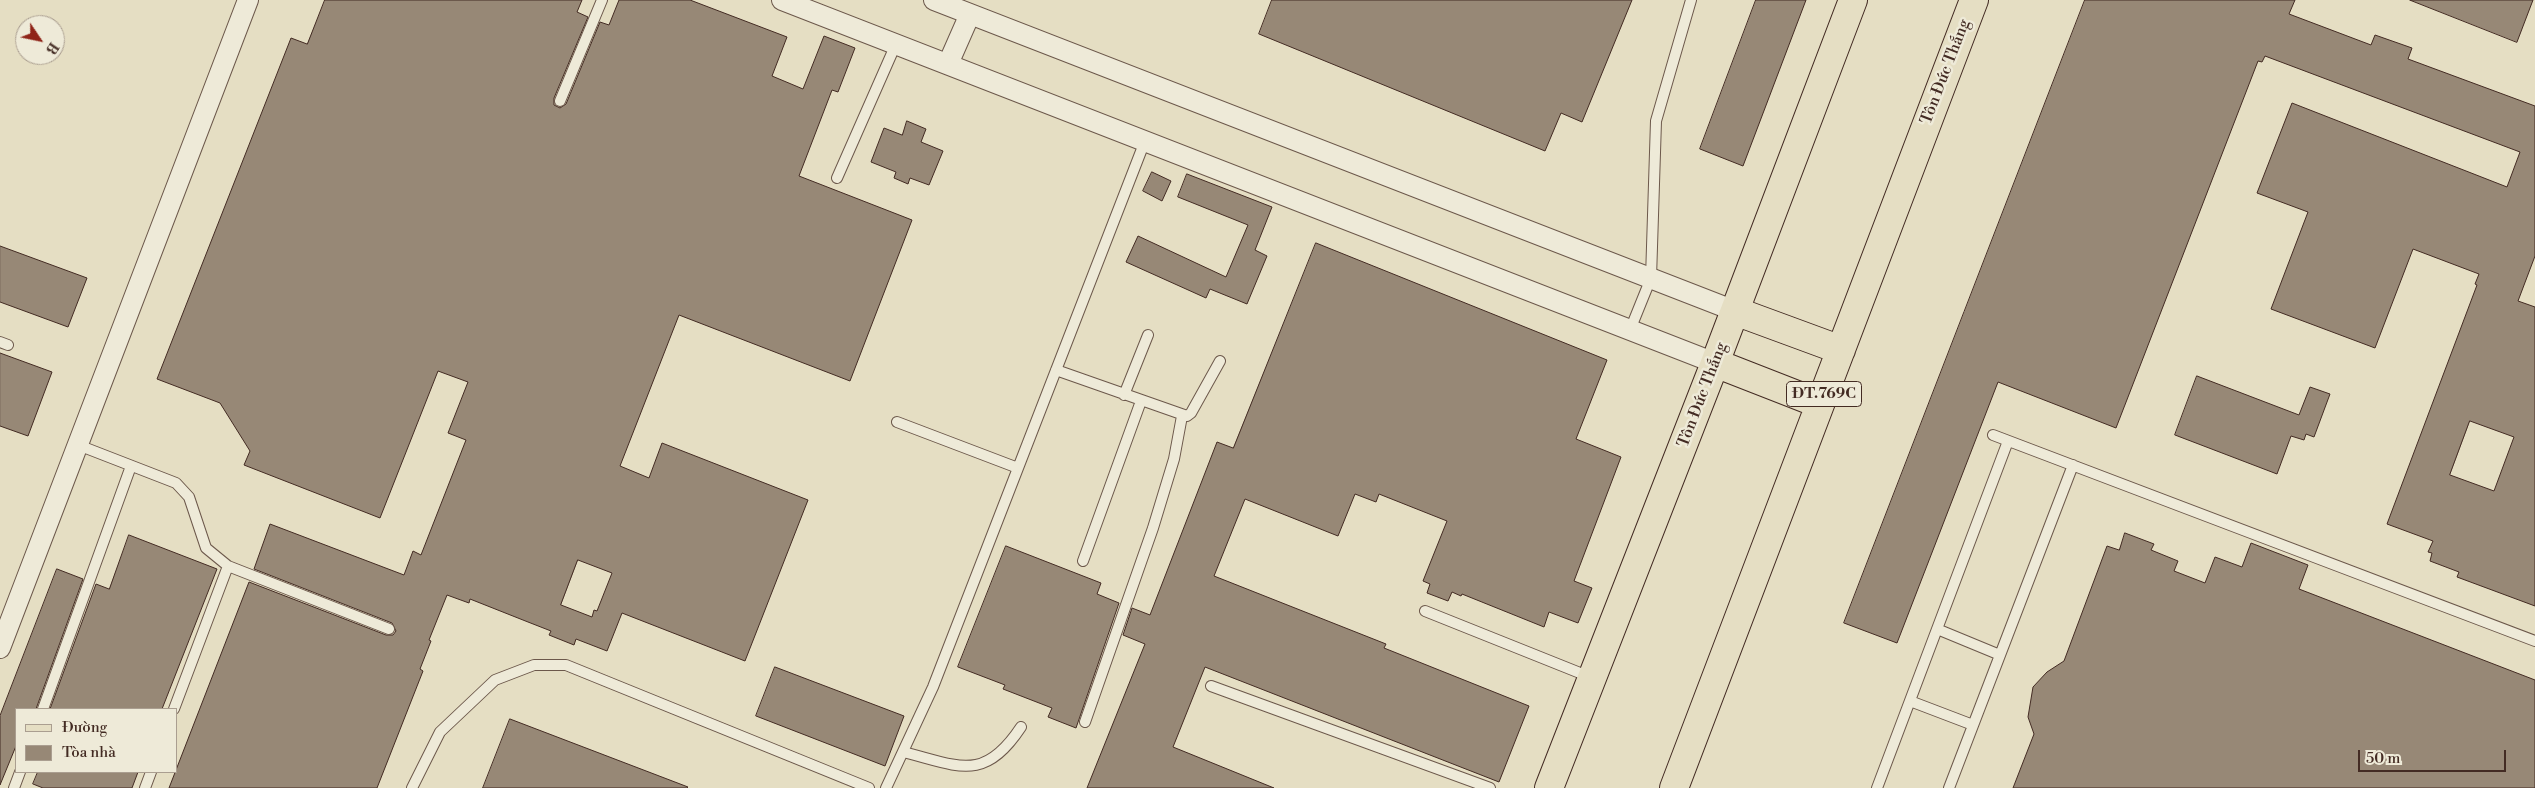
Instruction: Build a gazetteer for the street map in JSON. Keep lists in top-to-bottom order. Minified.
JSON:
{"streets":{"main road":["Tôn Đức Thắng","ĐT.769C"]},"legend":["Đường","Tòa nhà"],"scale_bar":"50 m","north":"bottom right"}
